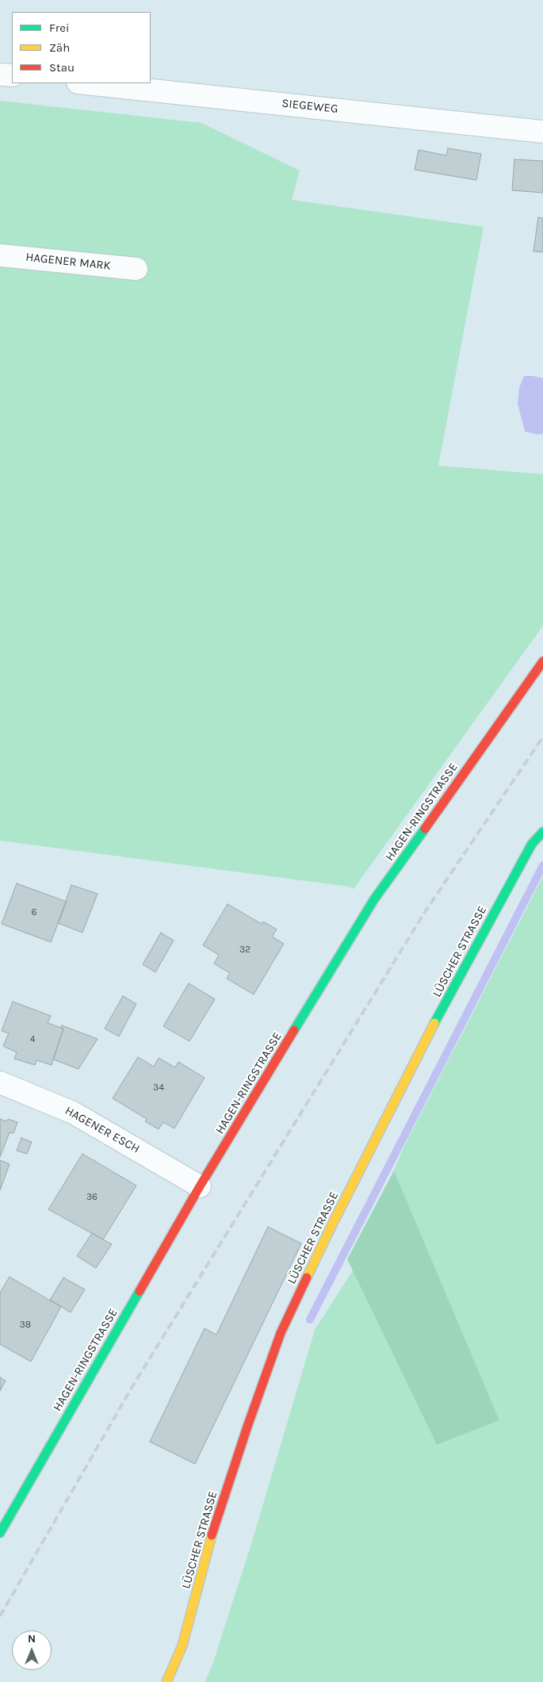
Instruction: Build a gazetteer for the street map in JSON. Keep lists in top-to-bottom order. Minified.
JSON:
{"streets":{"street":["SIEGEWEG","HAGENER MARK","HAGEN-RINGSTRASSE","LÜSCHER STRASSE","HAGENER ESCH"]},"crossings":[["HAGEN-RINGSTRASSE","HAGENER ESCH"]],"house_numbers":["6","32","4","34","36","38"],"legend":["Frei","Zäh","Stau"],"north":"top"}
